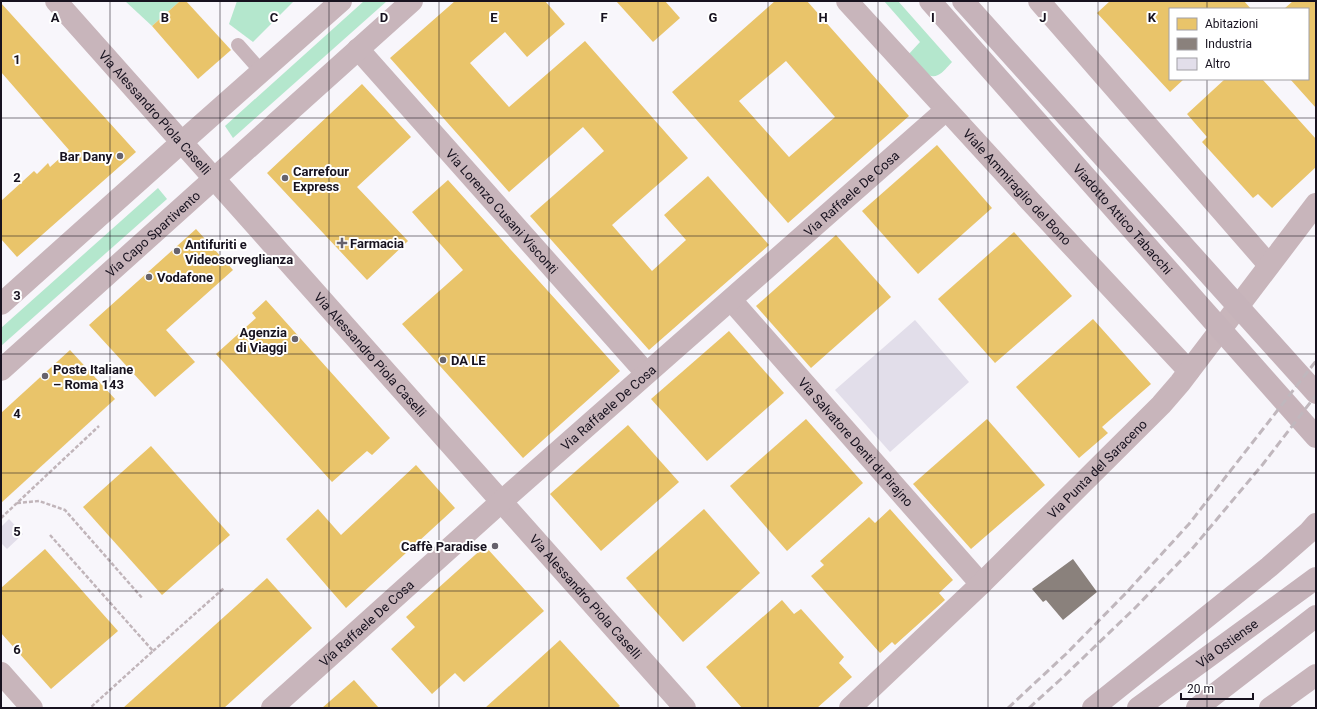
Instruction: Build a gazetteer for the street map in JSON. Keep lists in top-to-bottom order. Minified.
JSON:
{"streets":{"street":["Via Alessandro Piola Caselli","Viale Ammiraglio del Bono","Via Raffaele De Cosa","Via Lorenzo Cusani Visconti","Viadotto Attico Tabacchi","Via Capo Spartivento","Via Salvatore Denti di Pirajno","Via Punta del Saraceno","Via Ostiense"]},"crossings":[["Via Alessandro Piola Caselli","Via Raffaele De Cosa"],["Via Alessandro Piola Caselli","Via Capo Spartivento"],["Viale Ammiraglio del Bono","Via Raffaele De Cosa"],["Viale Ammiraglio del Bono","Via Punta del Saraceno"],["Via Raffaele De Cosa","Via Lorenzo Cusani Visconti"],["Via Raffaele De Cosa","Via Salvatore Denti di Pirajno"],["Via Lorenzo Cusani Visconti","Via Capo Spartivento"],["Via Salvatore Denti di Pirajno","Via Punta del Saraceno"]],"places":{"other":["Bar Dany","Carrefour Express","Antifuriti e Videosorveglianza","Vodafone","Agenzia di Viaggi","DA LE","Poste Italiane – Roma 143","Caffè Paradise"],"health":["Farmacia"]},"legend":["Abitazioni","Industria","Altro"],"scale_bar":"20 m","grid":{"columns":["A","B","C","D","E","F","G","H","I","J","K"],"rows":["1","2","3","4","5","6"]}}
